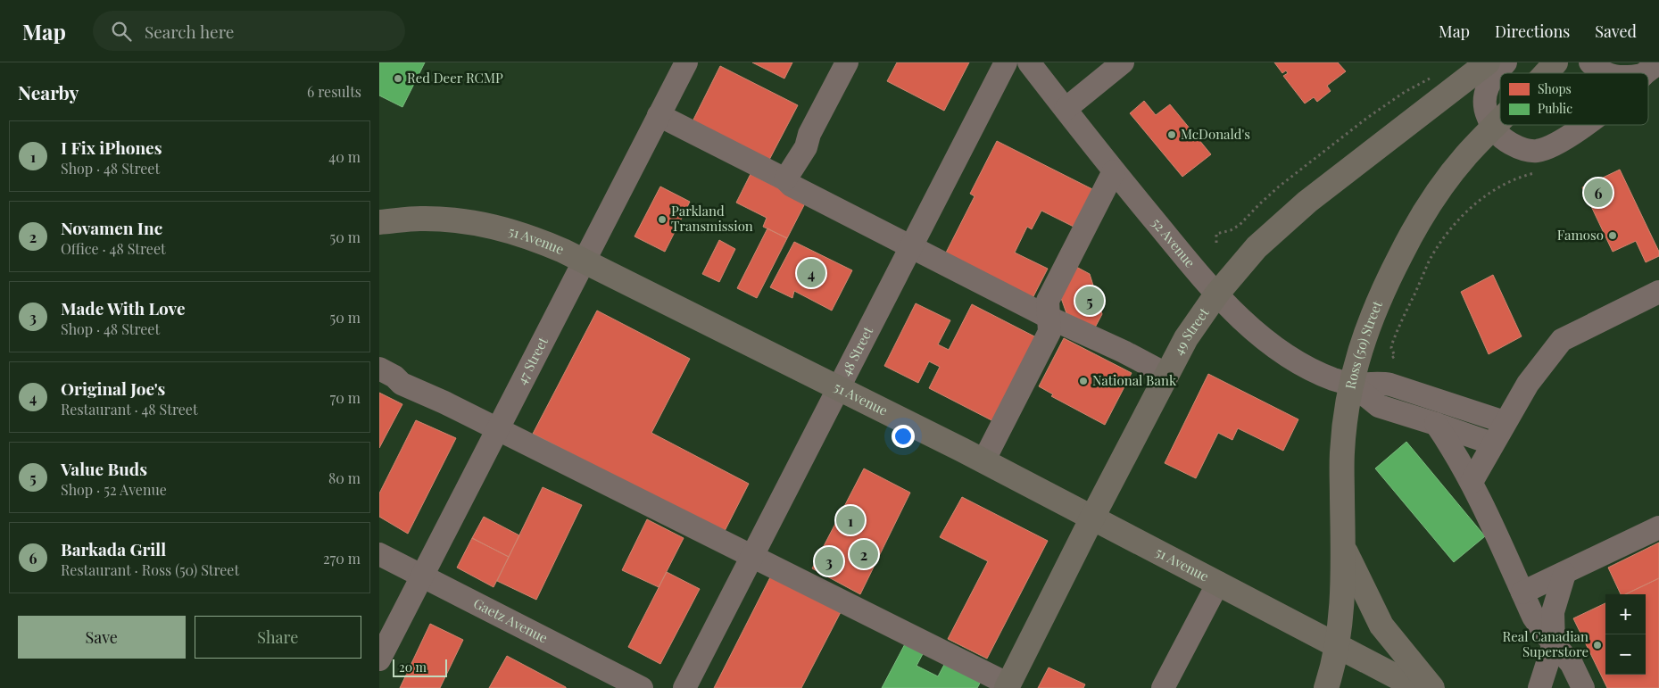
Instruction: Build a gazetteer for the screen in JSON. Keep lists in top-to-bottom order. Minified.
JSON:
{"streets":{"main road":["51 Avenue","49 Street","Ross (50) Street"],"street":["52 Avenue","48 Street","47 Street","Gaetz Avenue"]},"crossings":[["51 Avenue","49 Street"],["51 Avenue","Ross (50) Street"],["51 Avenue","48 Street"],["51 Avenue","47 Street"],["52 Avenue","49 Street"],["52 Avenue","Ross (50) Street"],["47 Street","Gaetz Avenue"]],"places":["Red Deer RCMP","McDonald's","Parkland Transmission","Famoso","National Bank","Real Canadian Superstore"],"legend":["Shops","Public"],"scale_bar":"20 m","page":{"header":"Map","search":"Search here","nav":["Map","Directions","Saved"],"heading":["Nearby","6 results"],"list":[{"mark":"1","name":"I Fix iPhones","note":"Shop · 48 Street","value":"40 m"},{"mark":"2","name":"Novamen Inc","note":"Office · 48 Street","value":"50 m"},{"mark":"3","name":"Made With Love","note":"Shop · 48 Street","value":"50 m"},{"mark":"4","name":"Original Joe's","note":"Restaurant · 48 Street","value":"70 m"},{"mark":"5","name":"Value Buds","note":"Shop · 52 Avenue","value":"80 m"},{"mark":"6","name":"Barkada Grill","note":"Restaurant · Ross (50) Street","value":"270 m"}],"pins":["6","4","5","1","2","3"],"map_buttons":["+","−"],"buttons":["Save","Share"],"scale":"20 m"}}
